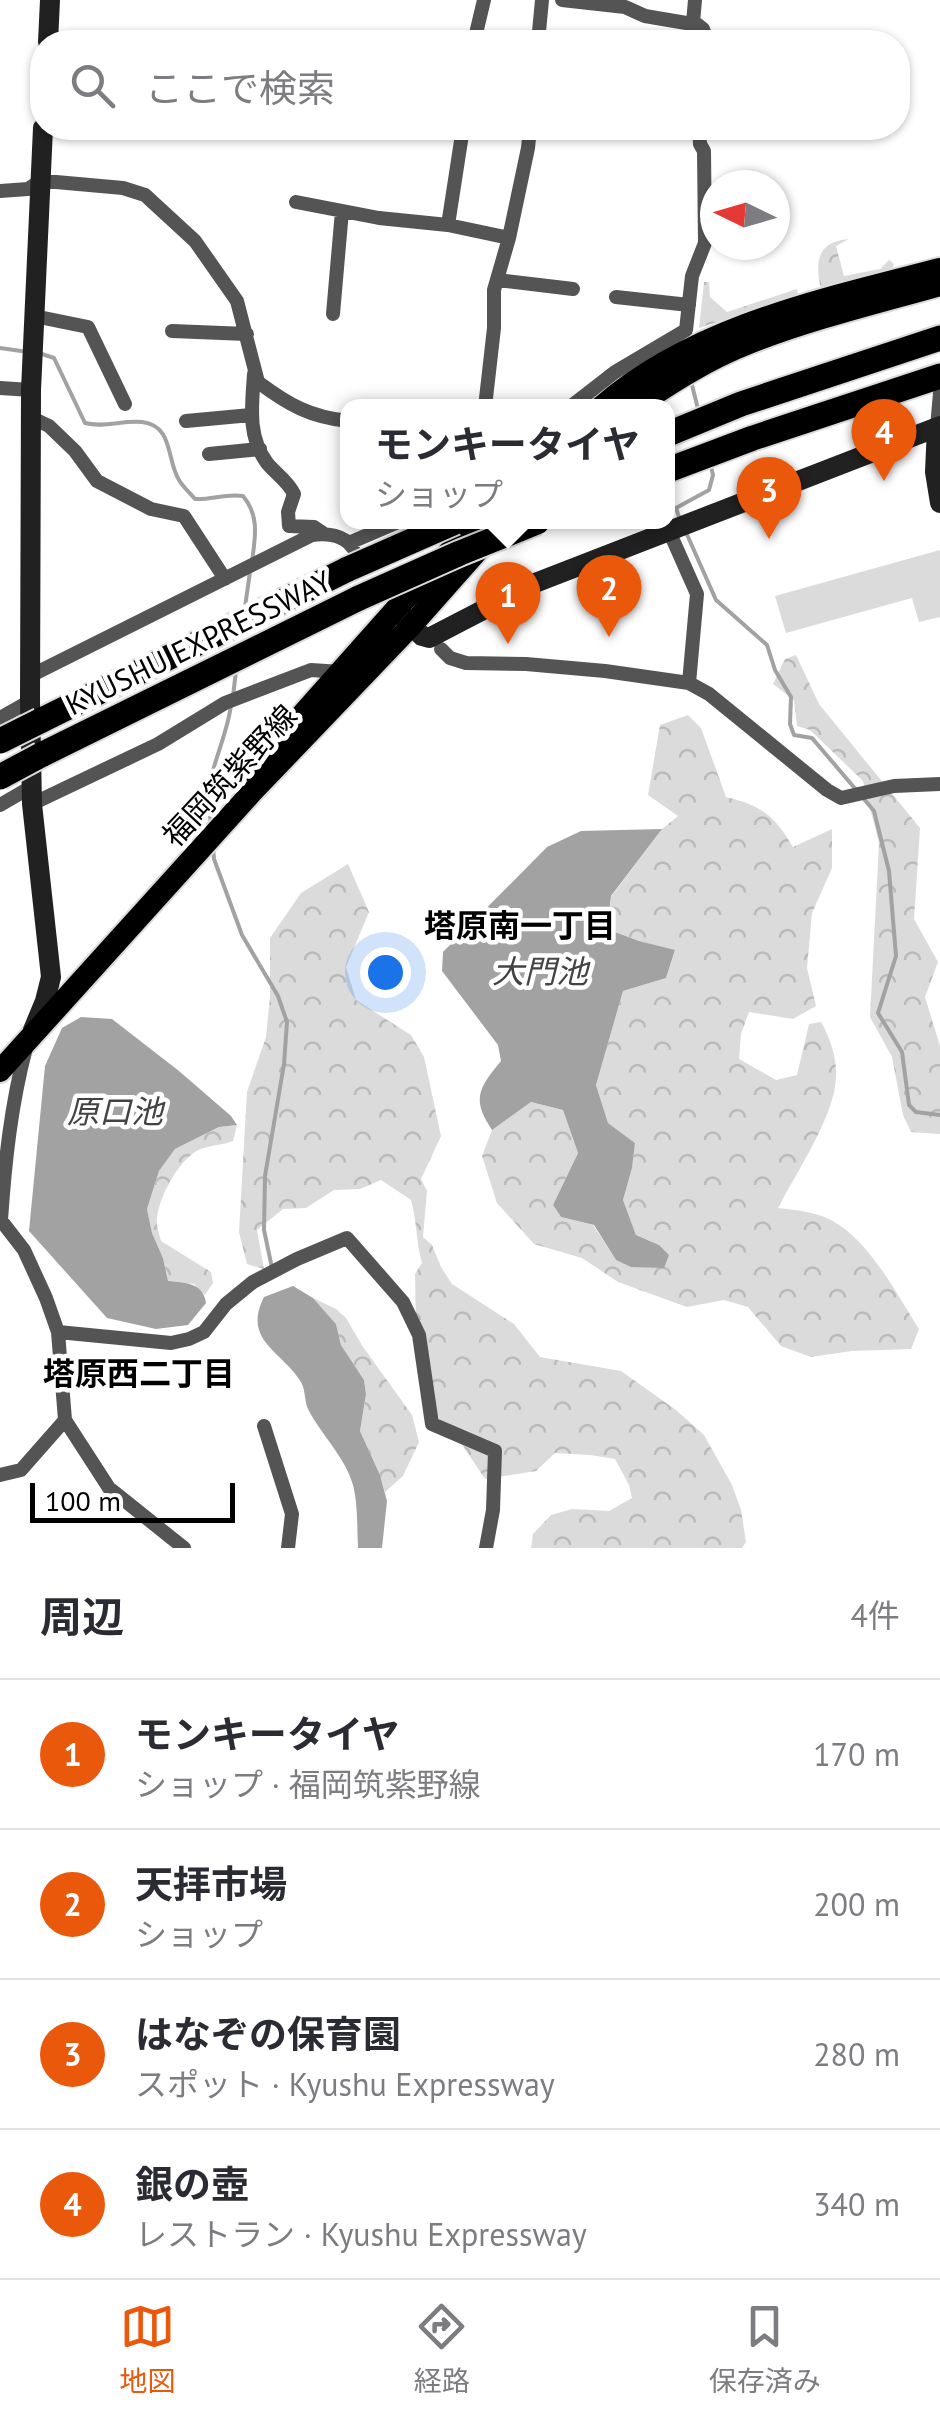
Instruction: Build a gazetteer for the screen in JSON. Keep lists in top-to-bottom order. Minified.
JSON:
{"streets":{"highway":["KYUSHU EXPRESSWAY"],"main road":["福岡筑紫野線"]},"districts":["塔原南一丁目","塔原西二丁目"],"water":["大門池","原口池"],"scale_bar":"100 m","north":"left","page":{"search":"ここで検索","popup":["モンキータイヤ","ショップ"],"pins":["4","3","2","1"],"scale":"100 m","heading":["周辺","4件"],"list":[{"mark":"1","name":"モンキータイヤ","note":"ショップ · 福岡筑紫野線","value":"170 m"},{"mark":"2","name":"天拝市場","note":"ショップ","value":"200 m"},{"mark":"3","name":"はなぞの保育園","note":"スポット · Kyushu Expressway","value":"280 m"},{"mark":"4","name":"銀の壺","note":"レストラン · Kyushu Expressway","value":"340 m"}],"nav":["地図","経路","保存済み"]}}
